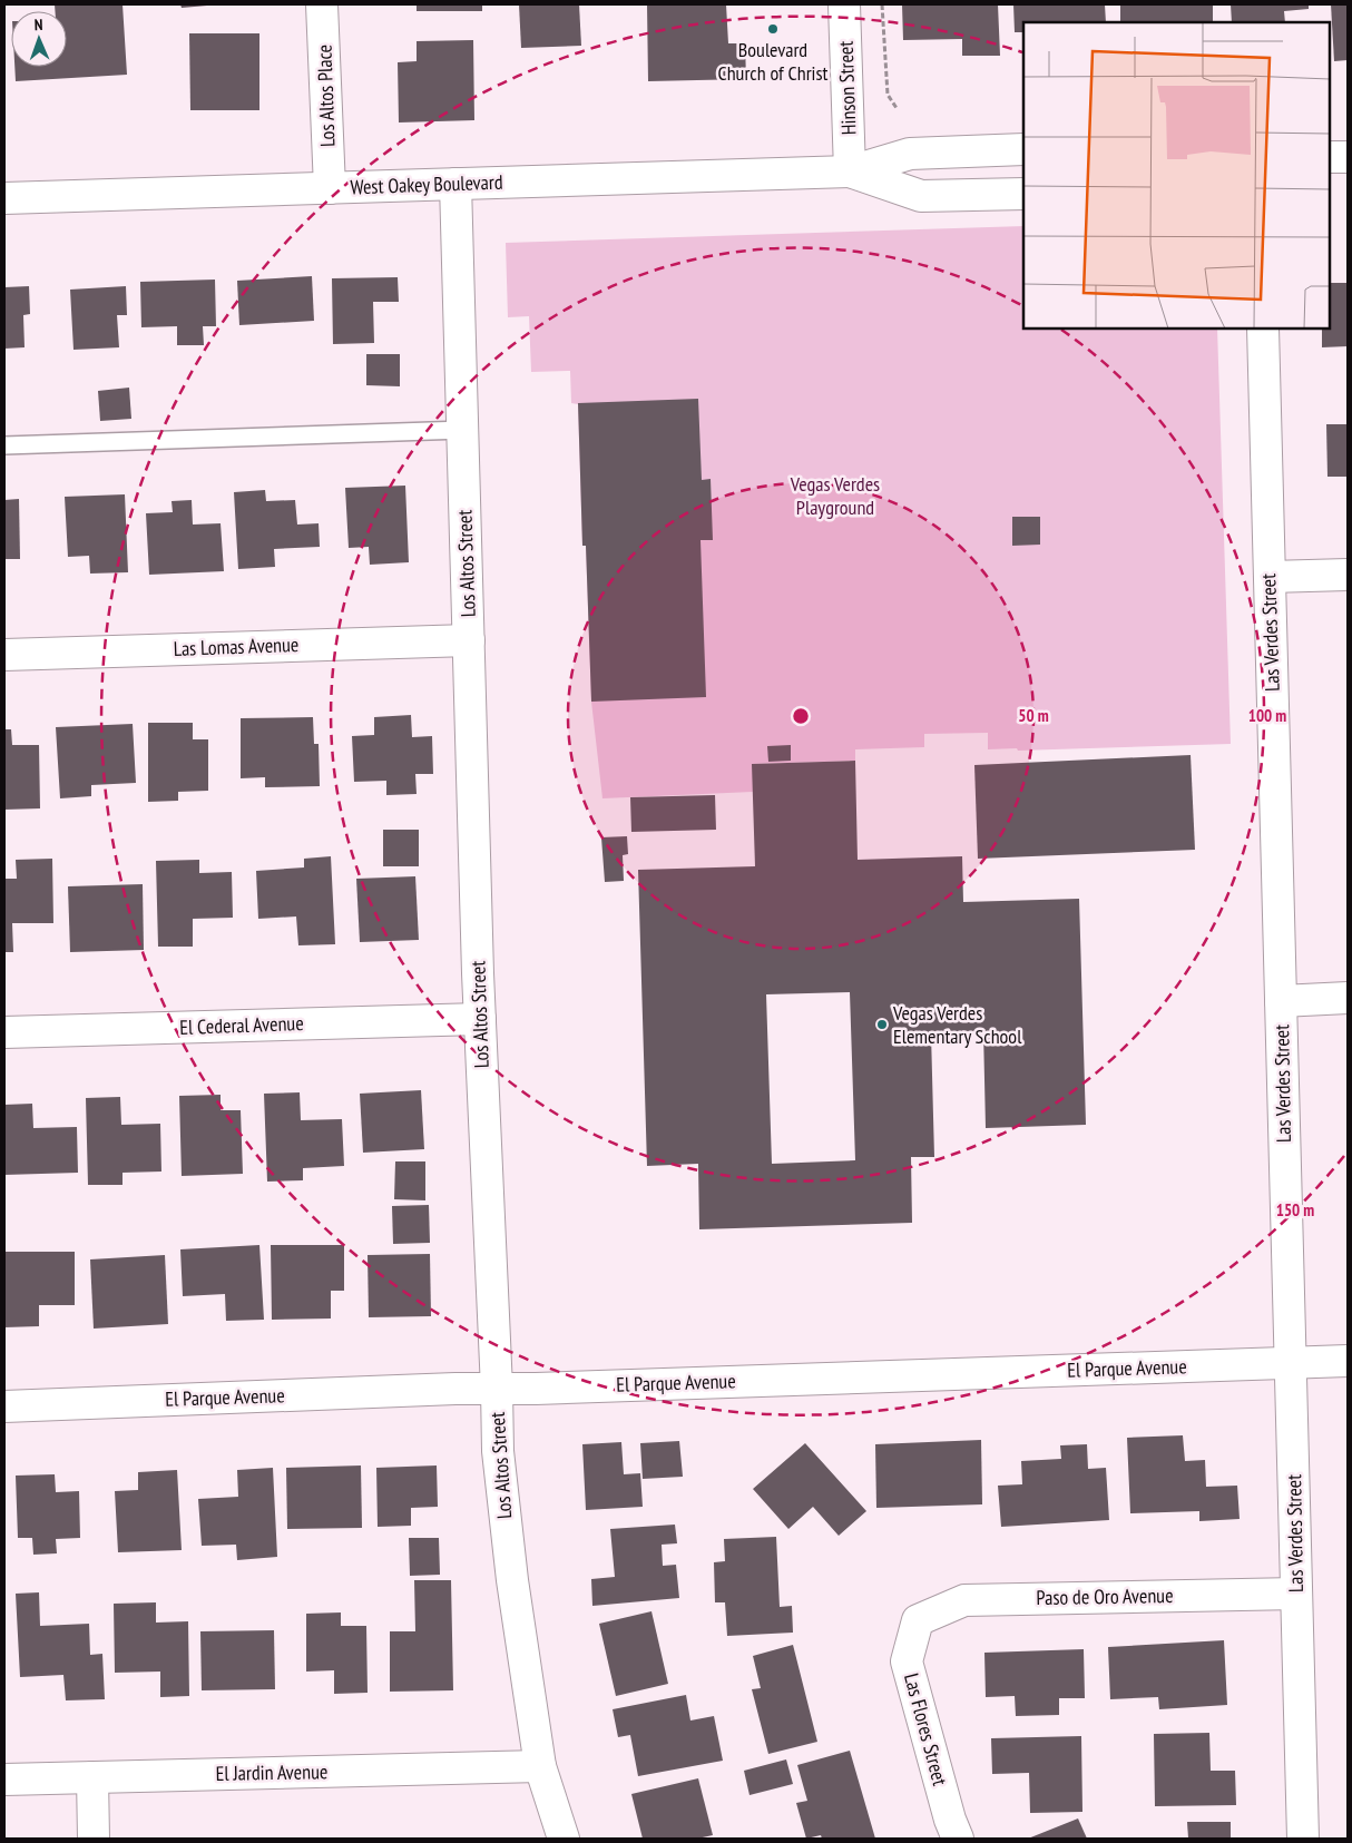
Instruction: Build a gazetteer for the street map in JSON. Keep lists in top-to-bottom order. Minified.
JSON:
{"streets":{"street":["Hinson Street","Los Altos Place","West Oakey Boulevard","Los Altos Street","Las Verdes Street","Las Lomas Avenue","El Cederal Avenue","El Parque Avenue","Paso de Oro Avenue","Las Flores Street","El Jardin Avenue"]},"crossings":[["Hinson Street","West Oakey Boulevard"],["Los Altos Place","West Oakey Boulevard"],["West Oakey Boulevard","Los Altos Street"],["Los Altos Street","Las Lomas Avenue"],["Los Altos Street","El Cederal Avenue"],["Los Altos Street","El Parque Avenue"],["Los Altos Street","El Jardin Avenue"],["Las Verdes Street","El Parque Avenue"],["Las Verdes Street","Paso de Oro Avenue"],["Paso de Oro Avenue","Las Flores Street"]],"parks":["Vegas Verdes Playground"],"places":["Boulevard Church of Christ","Vegas Verdes Elementary School"],"north":"top","rings":["50 m","100 m","150 m"]}
